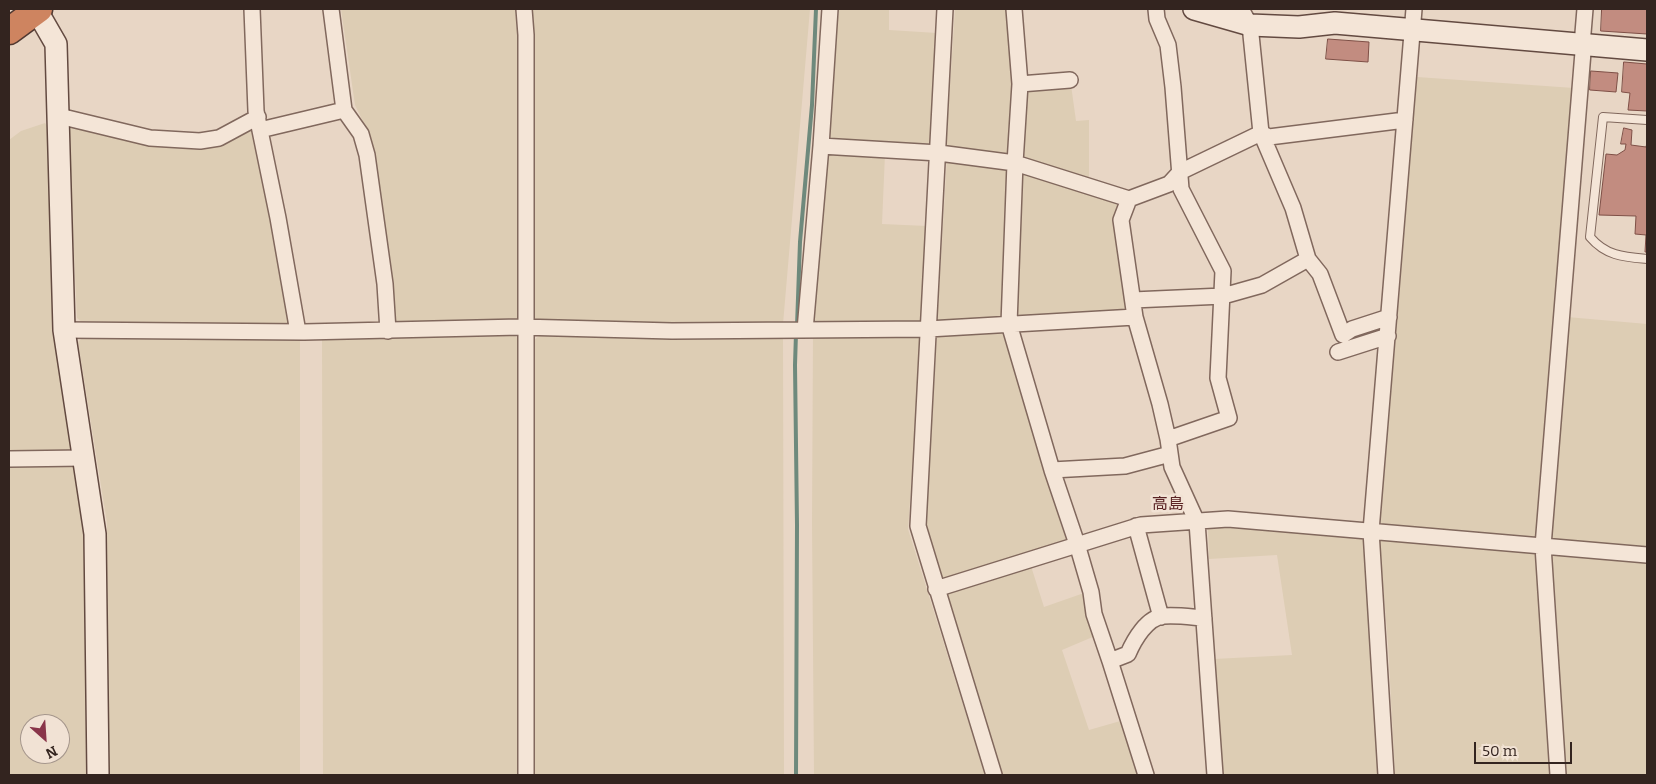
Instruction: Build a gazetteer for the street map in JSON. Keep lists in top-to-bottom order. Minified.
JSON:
{"districts":["高島"],"scale_bar":"50 m","north":"bottom right"}
